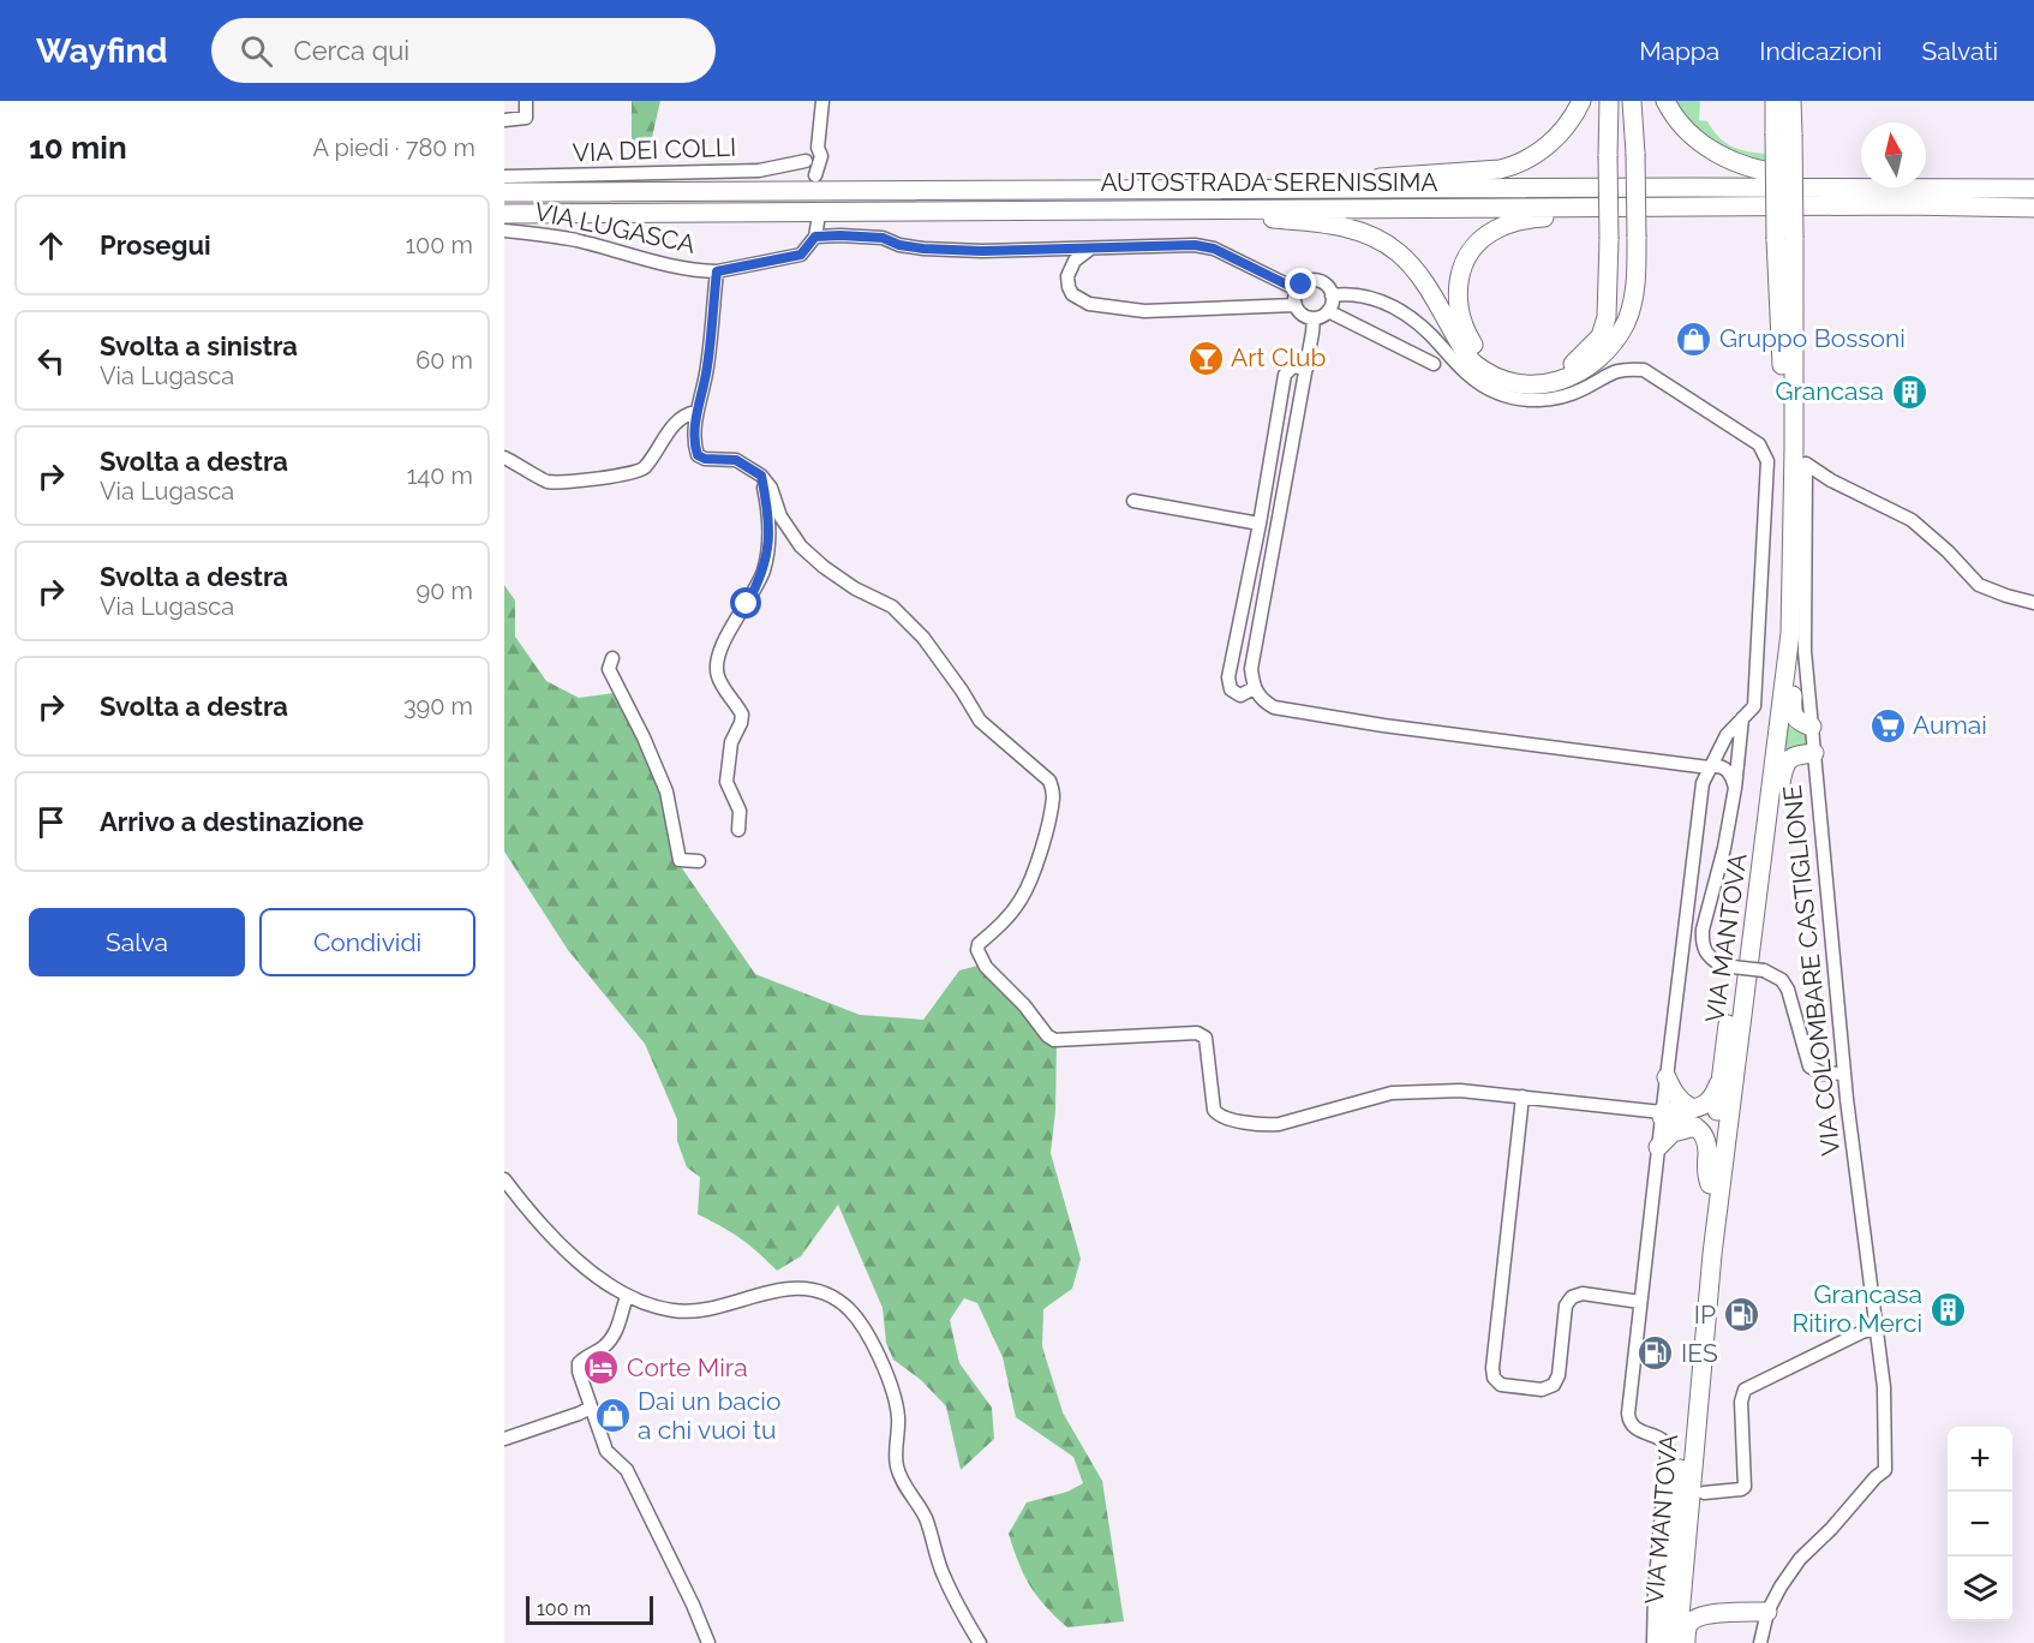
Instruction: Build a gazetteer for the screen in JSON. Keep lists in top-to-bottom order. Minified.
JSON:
{"streets":{"highway":["AUTOSTRADA SERENISSIMA","VIA MANTOVA"],"street":["VIA DEI COLLI","VIA LUGASCA","VIA COLOMBARE CASTIGLIONE"]},"places":{"shop":["Gruppo Bossoni","Dai un bacio a chi vuoi tu"],"bar":["Art Club"],"building":["Grancasa","Grancasa Ritiro Merci"],"supermarket":["Aumai"],"fuel station":["IP","IES"],"hotel":["Corte Mira"]},"scale_bar":"100 m","north":"top","page":{"header":"Wayfind","search":"Cerca qui","nav":["Mappa","Indicazioni","Salvati"],"heading":["10 min","A piedi · 780 m"],"list":[["Prosegui","100 m"],["Svolta a sinistra","Via Lugasca","60 m"],["Svolta a destra","Via Lugasca","140 m"],["Svolta a destra","Via Lugasca","90 m"],["Svolta a destra","390 m"],"Arrivo a destinazione"],"buttons":["Salva","Condividi"],"map_buttons":["+","−"],"scale":"100 m"}}
